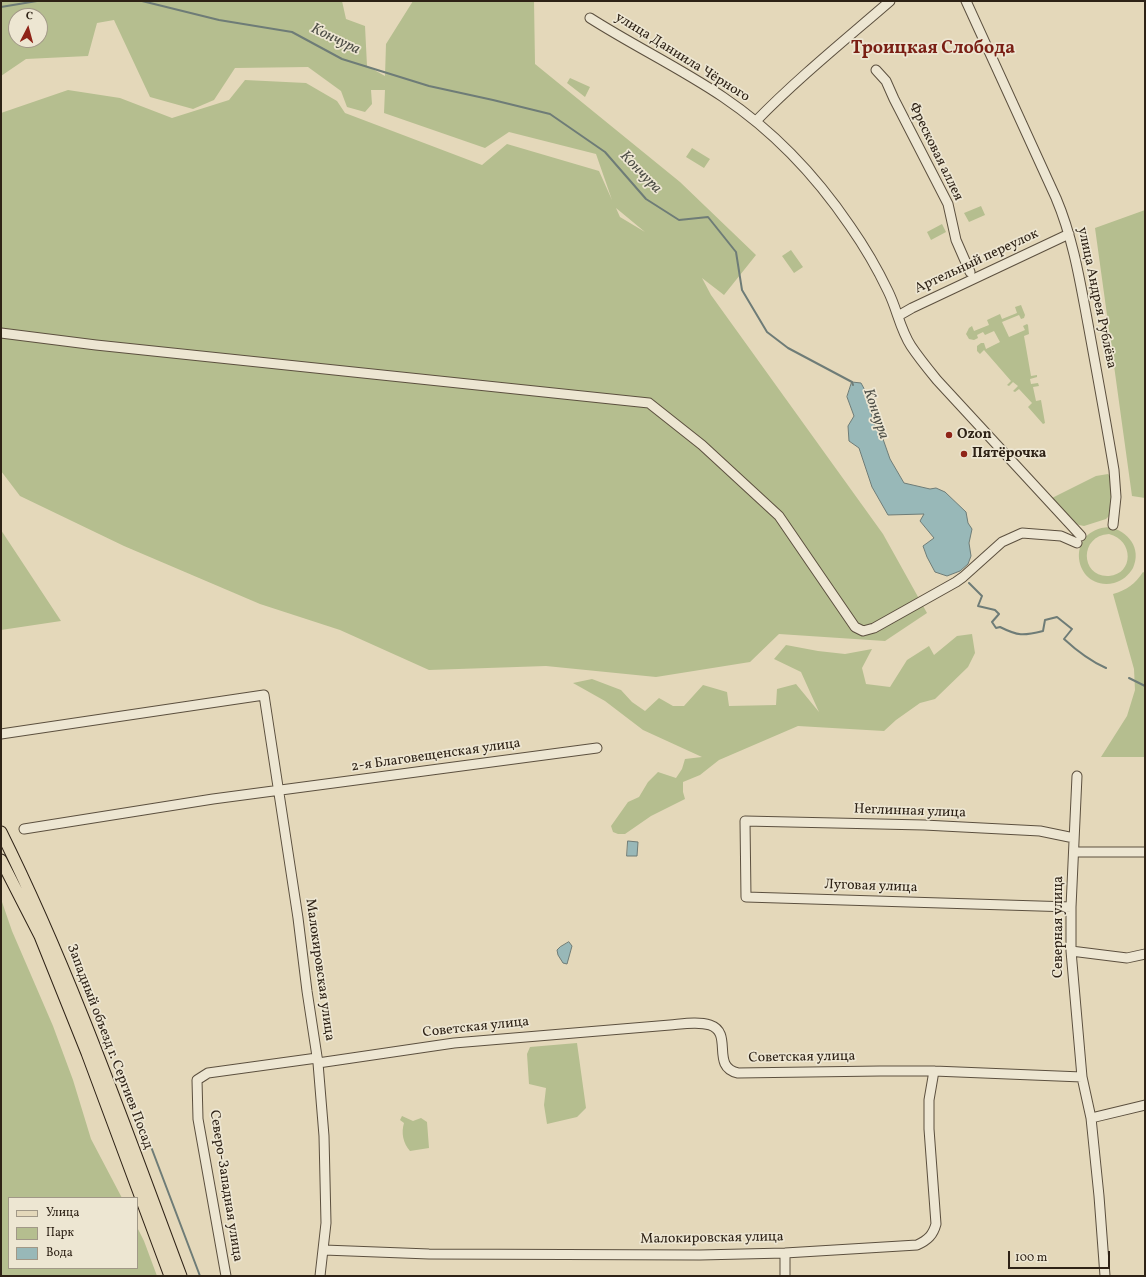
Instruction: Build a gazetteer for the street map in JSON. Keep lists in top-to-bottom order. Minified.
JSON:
{"streets":{"main road":["Западный объезд г. Сергиев Посад"],"street":["улица Даниила Чёрного","Фресковая аллея","Артельный переулок","улица Андрея Рублёва","2-я Благовещенская улица","Неглинная улица","Луговая улица","Северная улица","Малокировская улица","Советская улица","Северо-Западная улица"]},"crossings":[["улица Даниила Чёрного","Артельный переулок"],["Артельный переулок","улица Андрея Рублёва"],["2-я Благовещенская улица","Малокировская улица"],["Неглинная улица","Луговая улица"],["Неглинная улица","Северная улица"],["Луговая улица","Северная улица"],["Северная улица","Советская улица"],["Малокировская улица","Советская улица"],["Малокировская улица","Северо-Западная улица"],["Советская улица","Северо-Западная улица"]],"districts":["Троицкая Слобода"],"water":["Кончура"],"places":["Ozon","Пятёрочка"],"legend":["Улица","Парк","Вода"],"scale_bar":"100 m","north":"top"}
